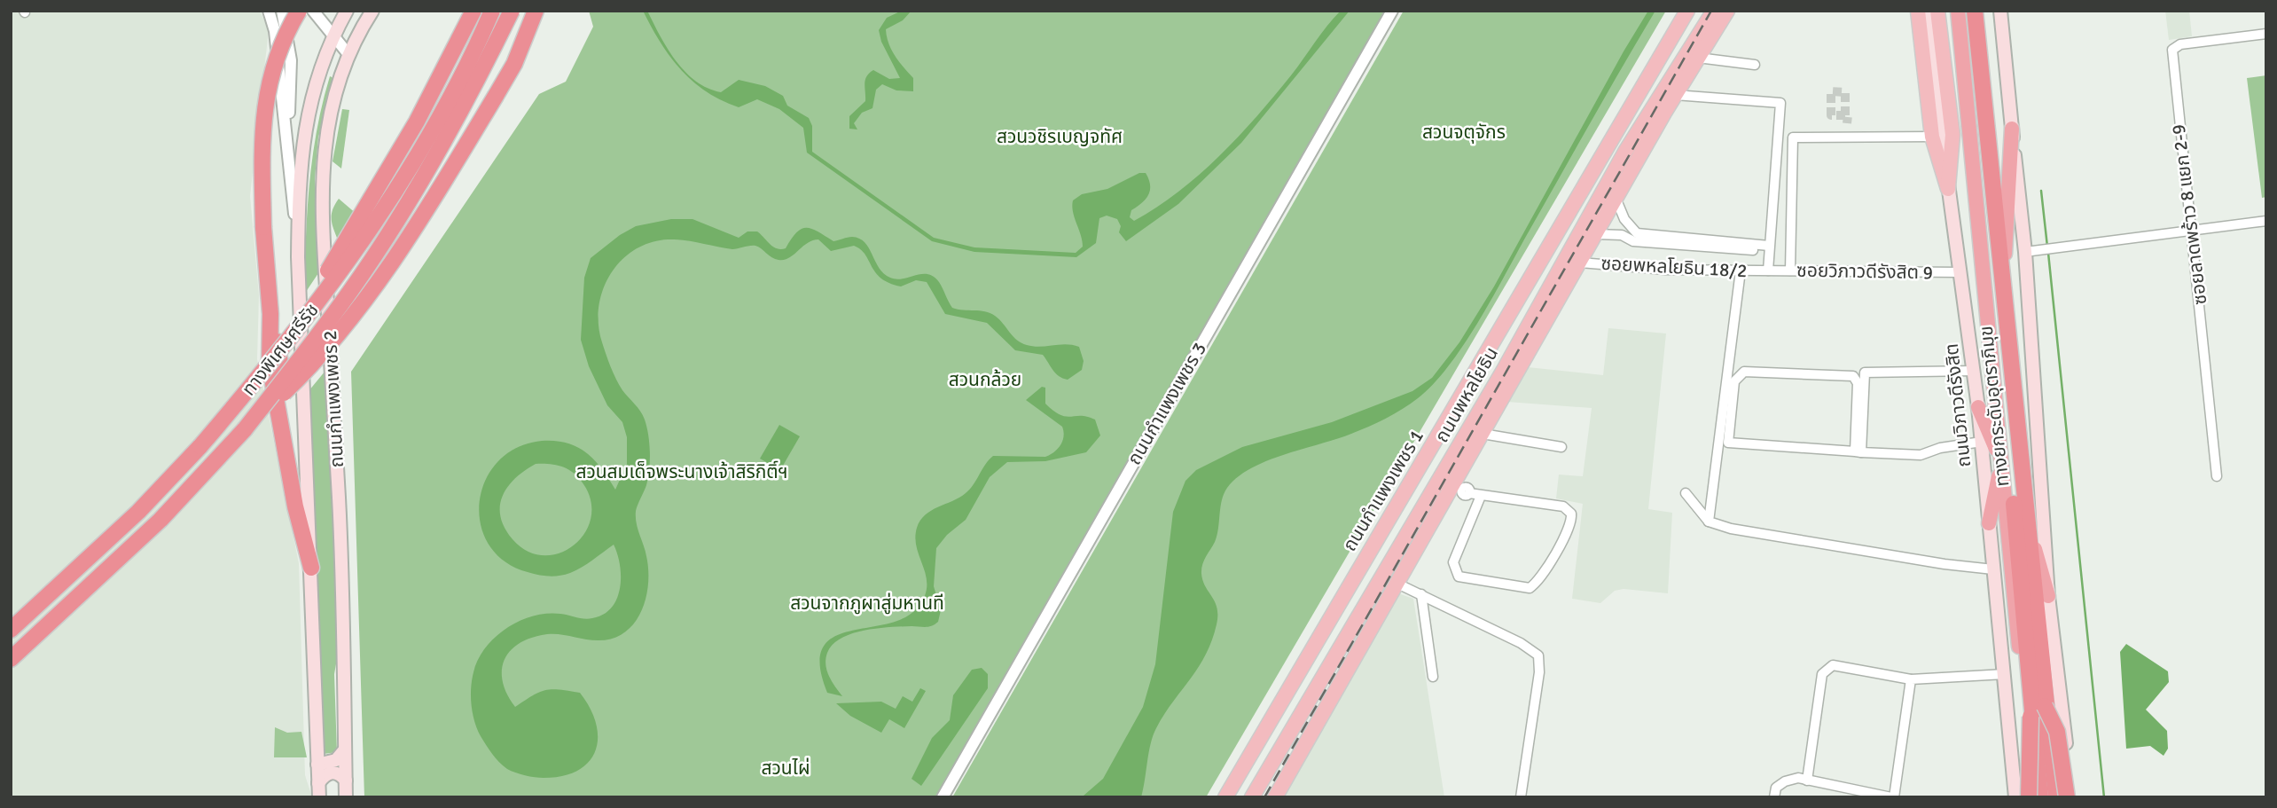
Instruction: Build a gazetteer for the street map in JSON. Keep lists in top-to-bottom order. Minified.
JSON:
{"streets":{"highway":["ทางพิเศษศรีรัช","ถนนวิภาวดีรังสิต","ทางยกระดับอุตราภิมุข"],"main road":["ถนนพหลโยธิน","ถนนกำแพงเพชร 2","ถนนกำแพงเพชร 1"],"street":["ซอยลาดพร้าว 8 แยก 2-9","ซอยพหลโยธิน 18/2","ซอยวิภาวดีรังสิต 9","ถนนกำแพงเพชร 3"]},"crossings":[["ซอยพหลโยธิน 18/2","ซอยวิภาวดีรังสิต 9"],["ซอยพหลโยธิน 18/2","ถนนพหลโยธิน"],["ซอยวิภาวดีรังสิต 9","ถนนวิภาวดีรังสิต"]],"parks":["สวนจตุจักร","สวนวชิรเบญจทัศ","สวนกล้วย","สวนสมเด็จพระนางเจ้าสิริกิติ์ฯ","สวนจากภูผาสู่มหานที","สวนไผ่"]}
